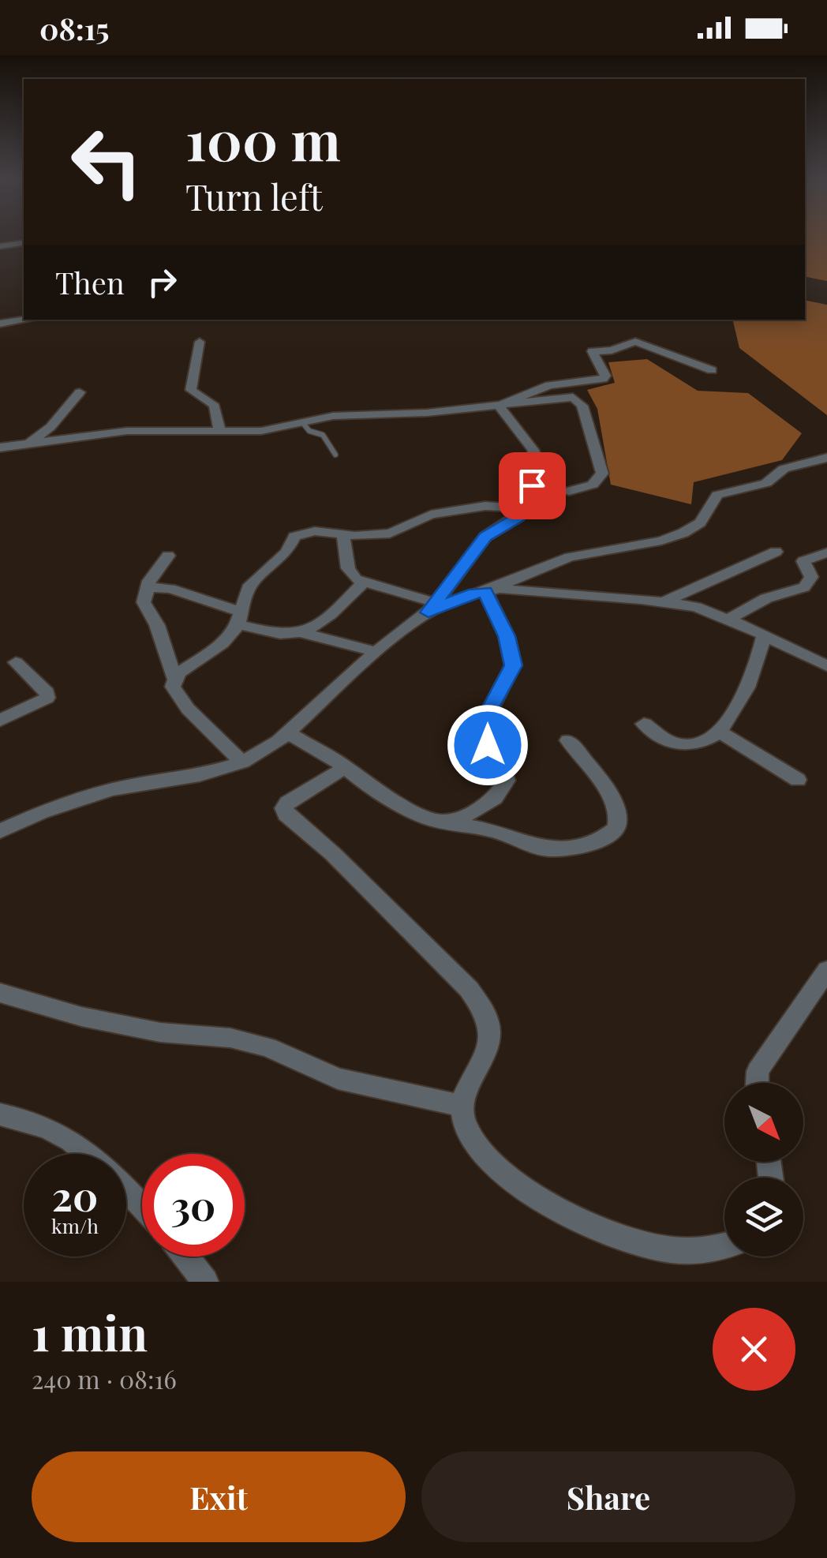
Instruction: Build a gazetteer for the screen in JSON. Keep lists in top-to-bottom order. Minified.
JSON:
{"north":"bottom right","page":{"status":"08:15","turn":["100 m","Turn left"],"then":"Then","speed":"20 km/h","limit":"30","heading":["1 min","240 m · 08:16"],"buttons":["Exit","Share"]}}
